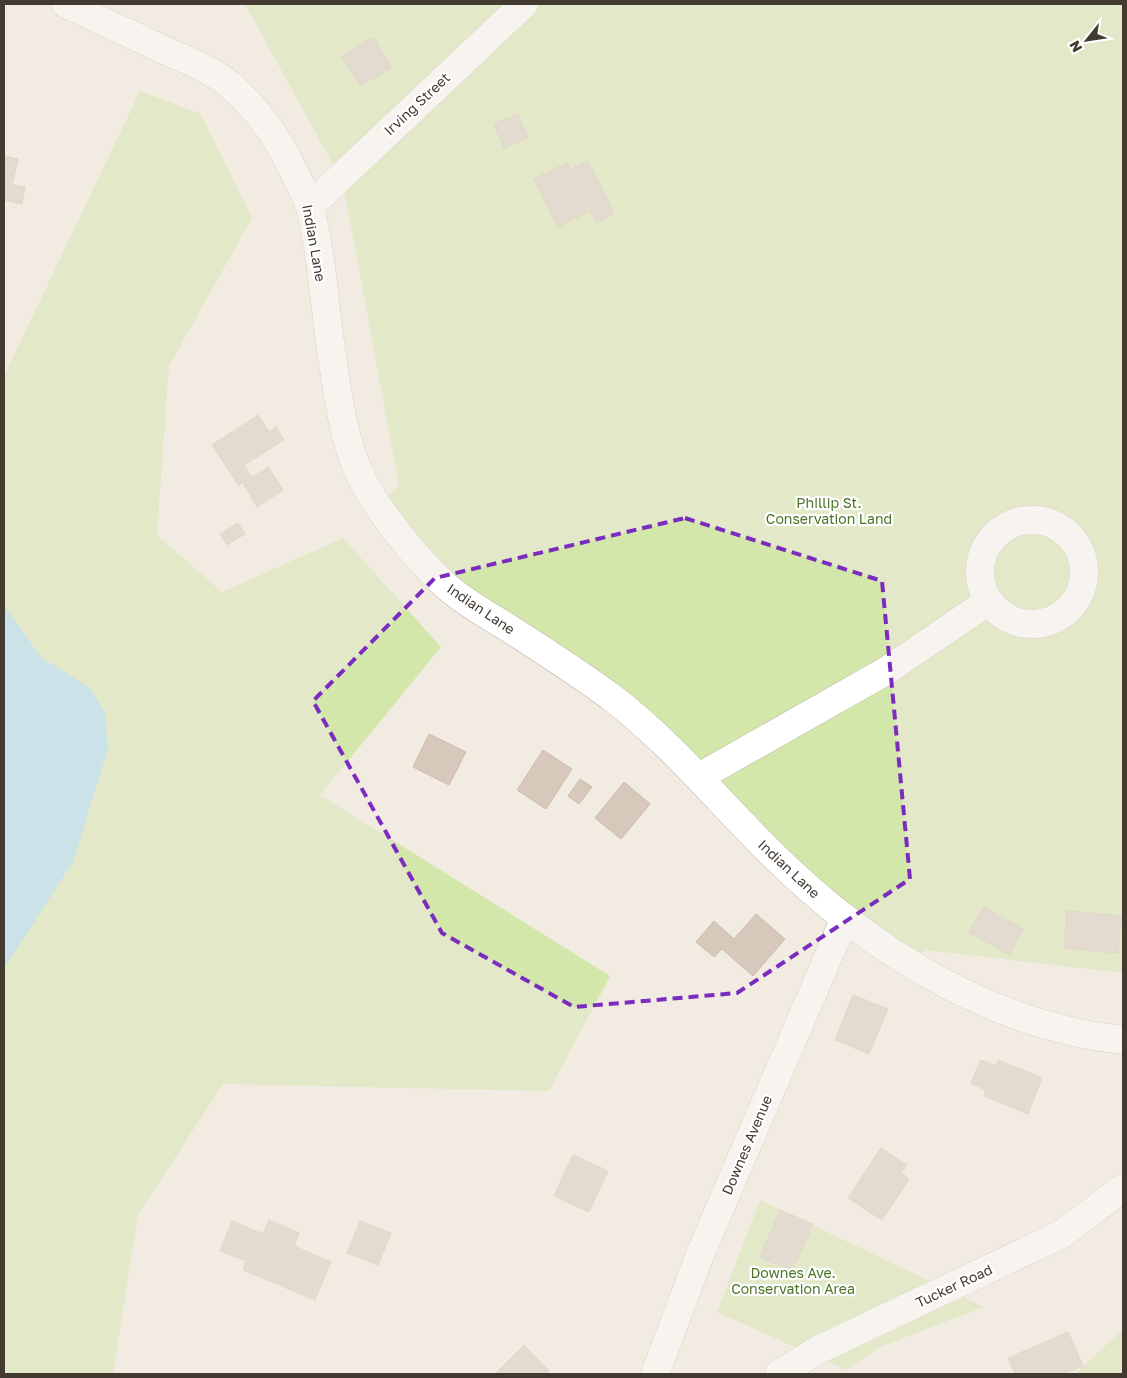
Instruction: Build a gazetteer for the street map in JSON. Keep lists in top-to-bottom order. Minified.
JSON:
{"streets":{"street":["Irving Street","Indian Lane","Downes Avenue","Tucker Road"]},"crossings":[["Irving Street","Indian Lane"],["Indian Lane","Downes Avenue"]],"parks":["Phillip St. Conservation Land","Downes Ave. Conservation Area"],"north":"bottom left"}
